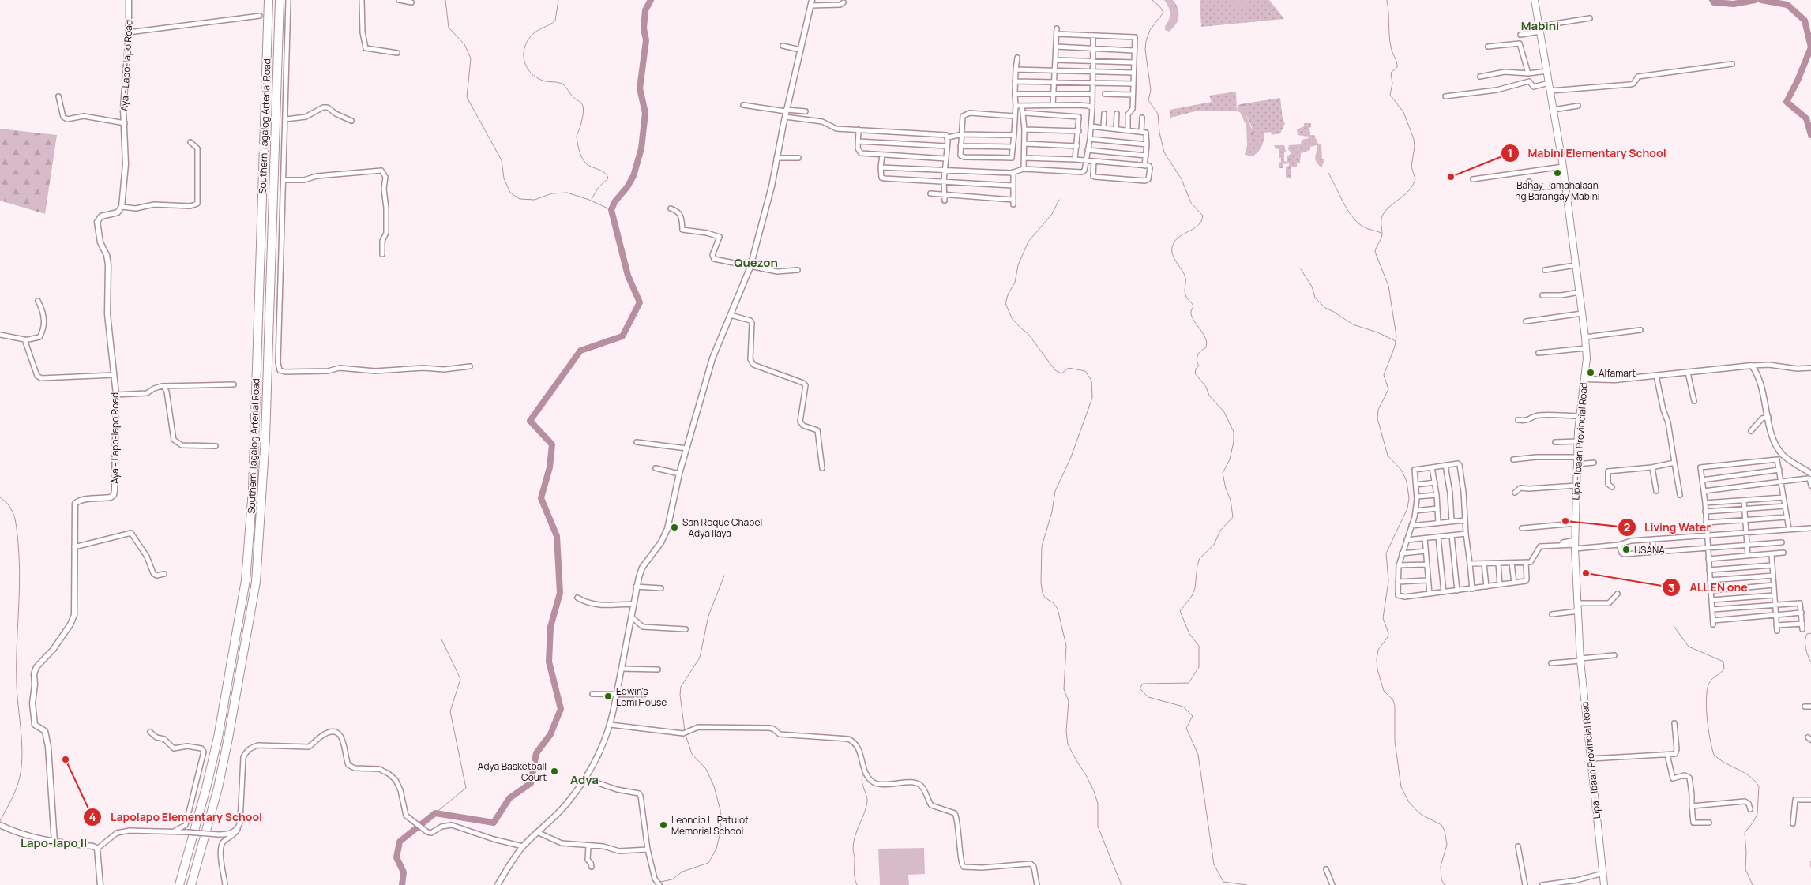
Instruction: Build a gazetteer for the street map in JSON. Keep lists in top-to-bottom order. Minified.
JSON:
{"streets":{"highway":["Southern Tagalog Arterial Road"],"main road":["Lipa - Ibaan Provincial Road"],"street":["Aya - Lapo-lapo Road"]},"districts":["Mabini","Quezon","Adya","Lapo-lapo II"],"places":["Bahay Pamahalaan ng Barangay Mabini","Mabini Elementary School","Alfamart","Living Water","San Roque Chapel - Adya Ilaya","USANA","ALL EN one","Edwin's Lomi House","Lapolapo Elementary School","Adya Basketball Court","Leoncio L. Patulot Memorial School"]}
